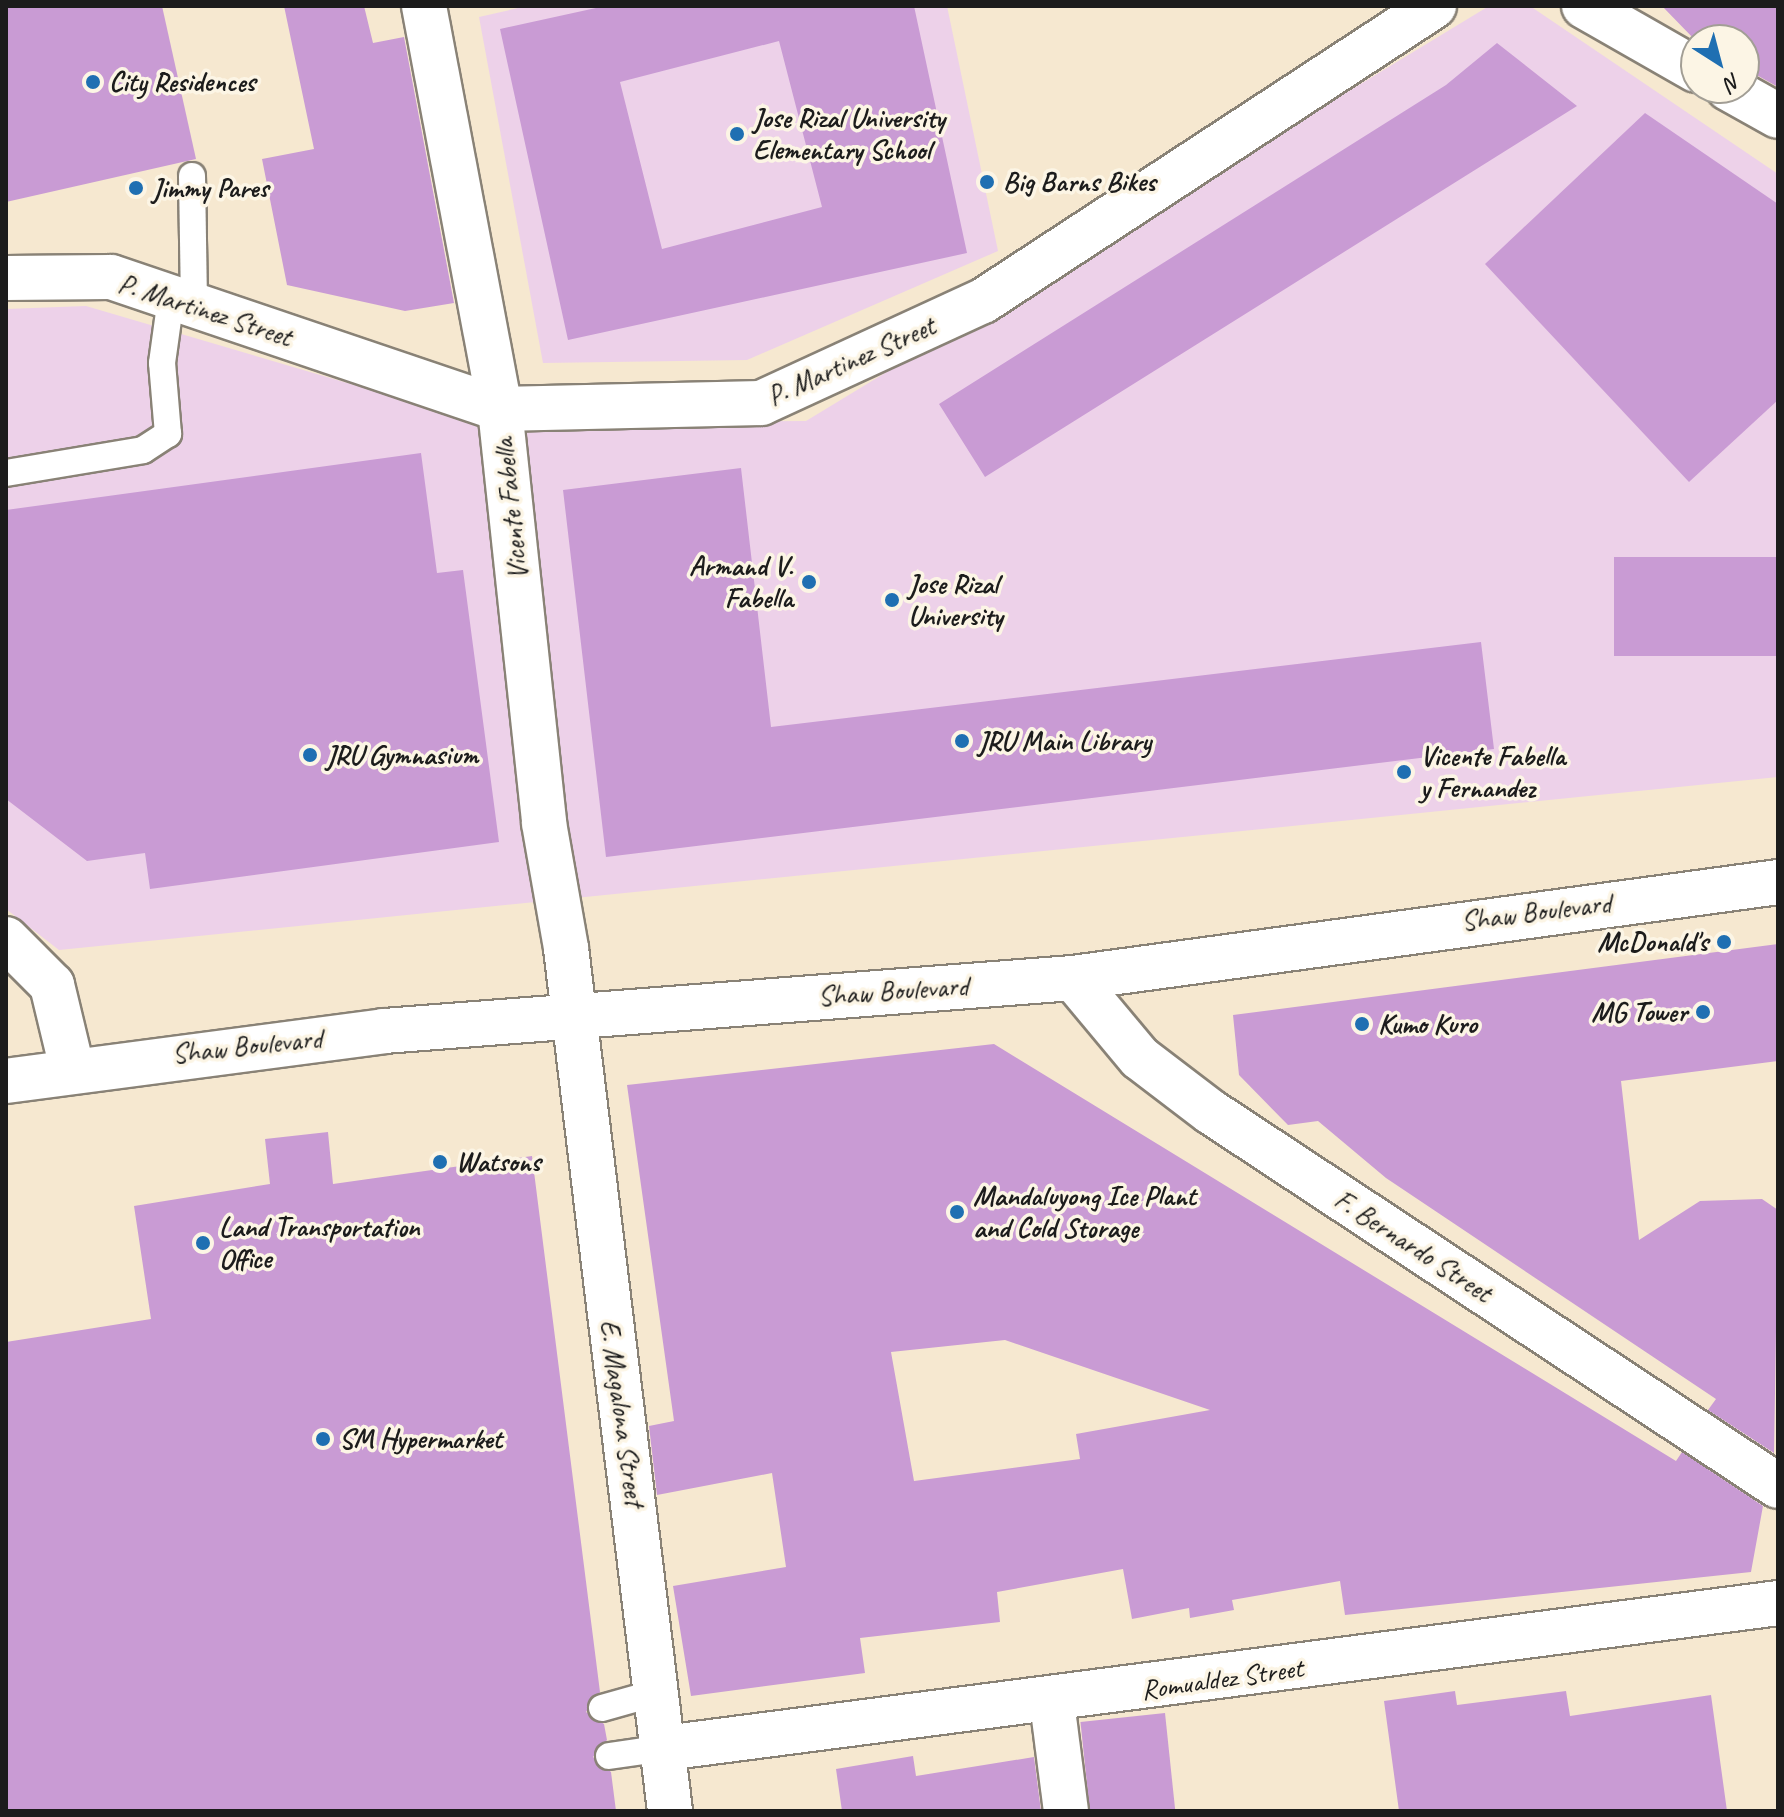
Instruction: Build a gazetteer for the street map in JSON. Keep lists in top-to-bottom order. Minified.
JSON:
{"streets":{"street":["P. Martinez Street","Vicente Fabella","Shaw Boulevard","F. Bernardo Street","E. Magalona Street","Romualdez Street"]},"crossings":[["P. Martinez Street","Vicente Fabella"],["Vicente Fabella","Shaw Boulevard"],["Vicente Fabella","E. Magalona Street"],["Shaw Boulevard","F. Bernardo Street"],["Shaw Boulevard","E. Magalona Street"],["E. Magalona Street","Romualdez Street"]],"places":["City Residences","Jose Rizal University Elementary School","Big Barns Bikes","Jimmy Pares","Armand V. Fabella","Jose Rizal University","JRU Main Library","JRU Gymnasium","Vicente Fabella y Fernandez","McDonald's","MG Tower","Kumo Kuro","Watsons","Mandaluyong Ice Plant and Cold Storage","Land Transportation Office","SM Hypermarket"],"north":"bottom right"}
